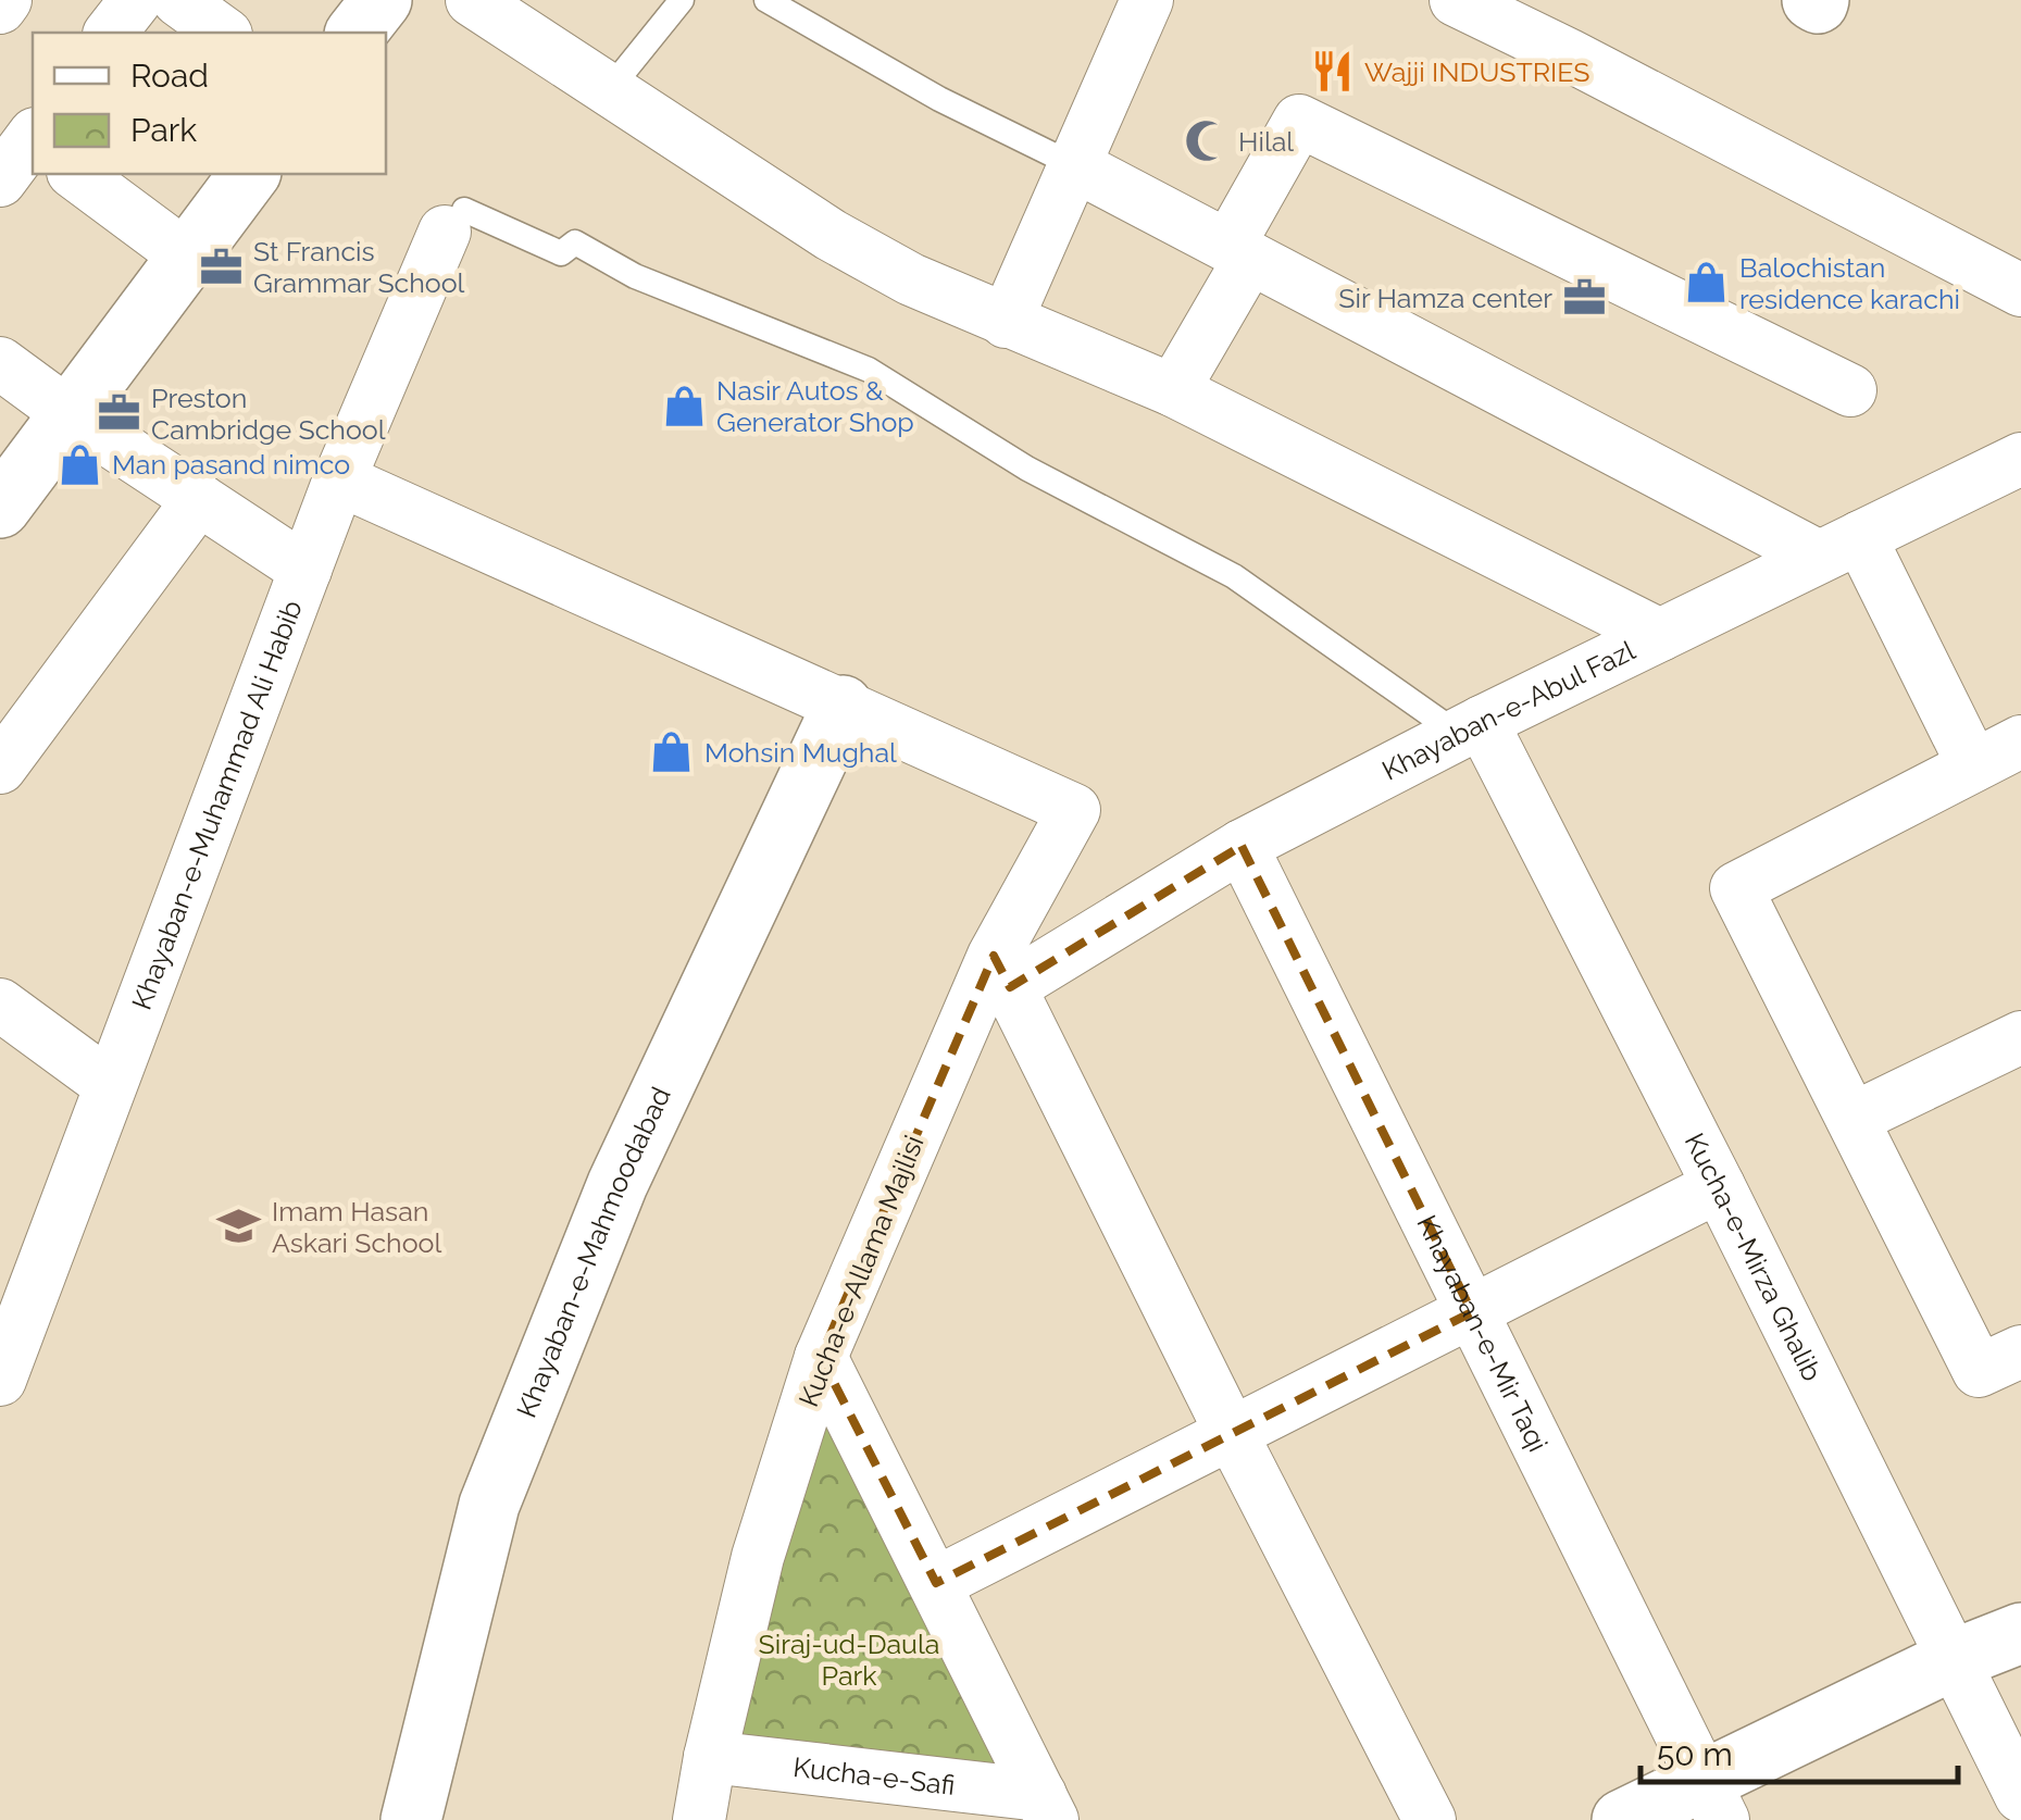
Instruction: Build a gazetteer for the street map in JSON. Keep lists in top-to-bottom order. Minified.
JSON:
{"streets":{"street":["Khayaban-e-Abul Fazl","Khayaban-e-Muhammad Ali Habib","Khayaban-e-Mahmoodabad","Kucha-e-Mirza Ghalib","Kucha-e-Allama Majlisi","Khayaban-e-Mir Taqi","Kucha-e-Safi"]},"crossings":[["Khayaban-e-Abul Fazl","Kucha-e-Mirza Ghalib"],["Khayaban-e-Abul Fazl","Kucha-e-Allama Majlisi"],["Khayaban-e-Abul Fazl","Khayaban-e-Mir Taqi"],["Khayaban-e-Mahmoodabad","Kucha-e-Allama Majlisi"],["Kucha-e-Allama Majlisi","Kucha-e-Safi"]],"parks":["Siraj-ud-Daula Park"],"places":{"restaurant":["Wajji INDUSTRIES"],"mosque":["Hilal"],"office":["St Francis Grammar School","Sir Hamza center","Preston Cambridge School"],"shop":["Balochistan residence karachi","Nasir Autos & Generator Shop","Man pasand nimco","Mohsin Mughal"],"school or university":["Imam Hasan Askari School"]},"legend":["Road","Park"],"scale_bar":"50 m"}
